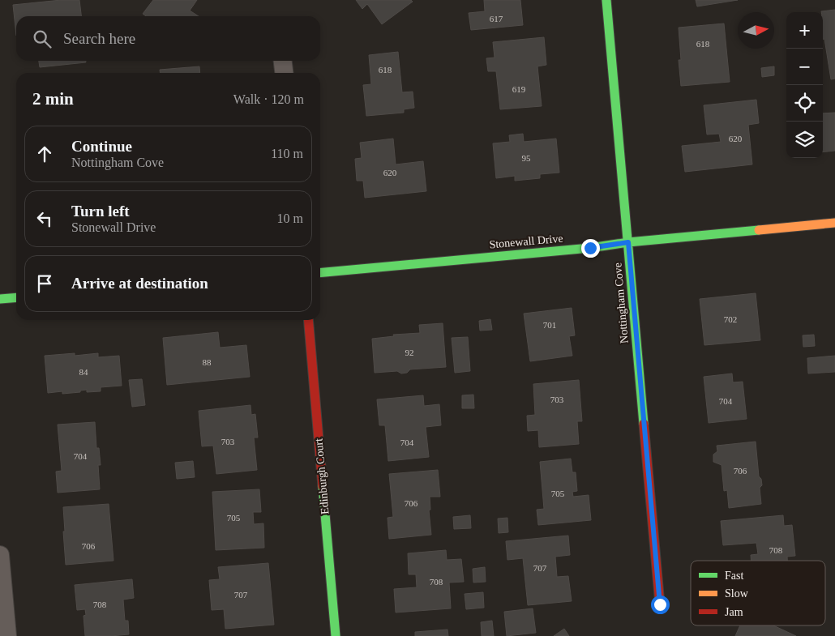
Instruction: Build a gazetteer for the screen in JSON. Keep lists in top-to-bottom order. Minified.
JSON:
{"streets":{"street":["Stonewall Drive","Nottingham Cove","Edinburgh Court"]},"crossings":[["Stonewall Drive","Nottingham Cove"]],"house_numbers":["617","618","618","619","620","95","620","702","701","92","88","84","703","704","703","704","704","706","705","706","705","706","708","707","708","707","708"],"legend":["Fast","Slow","Jam"],"north":"right","page":{"map_buttons":["+","−"],"search":"Search here","heading":["2 min","Walk · 120 m"],"list":[["Continue","Nottingham Cove","110 m"],["Turn left","Stonewall Drive","10 m"],"Arrive at destination"]}}
